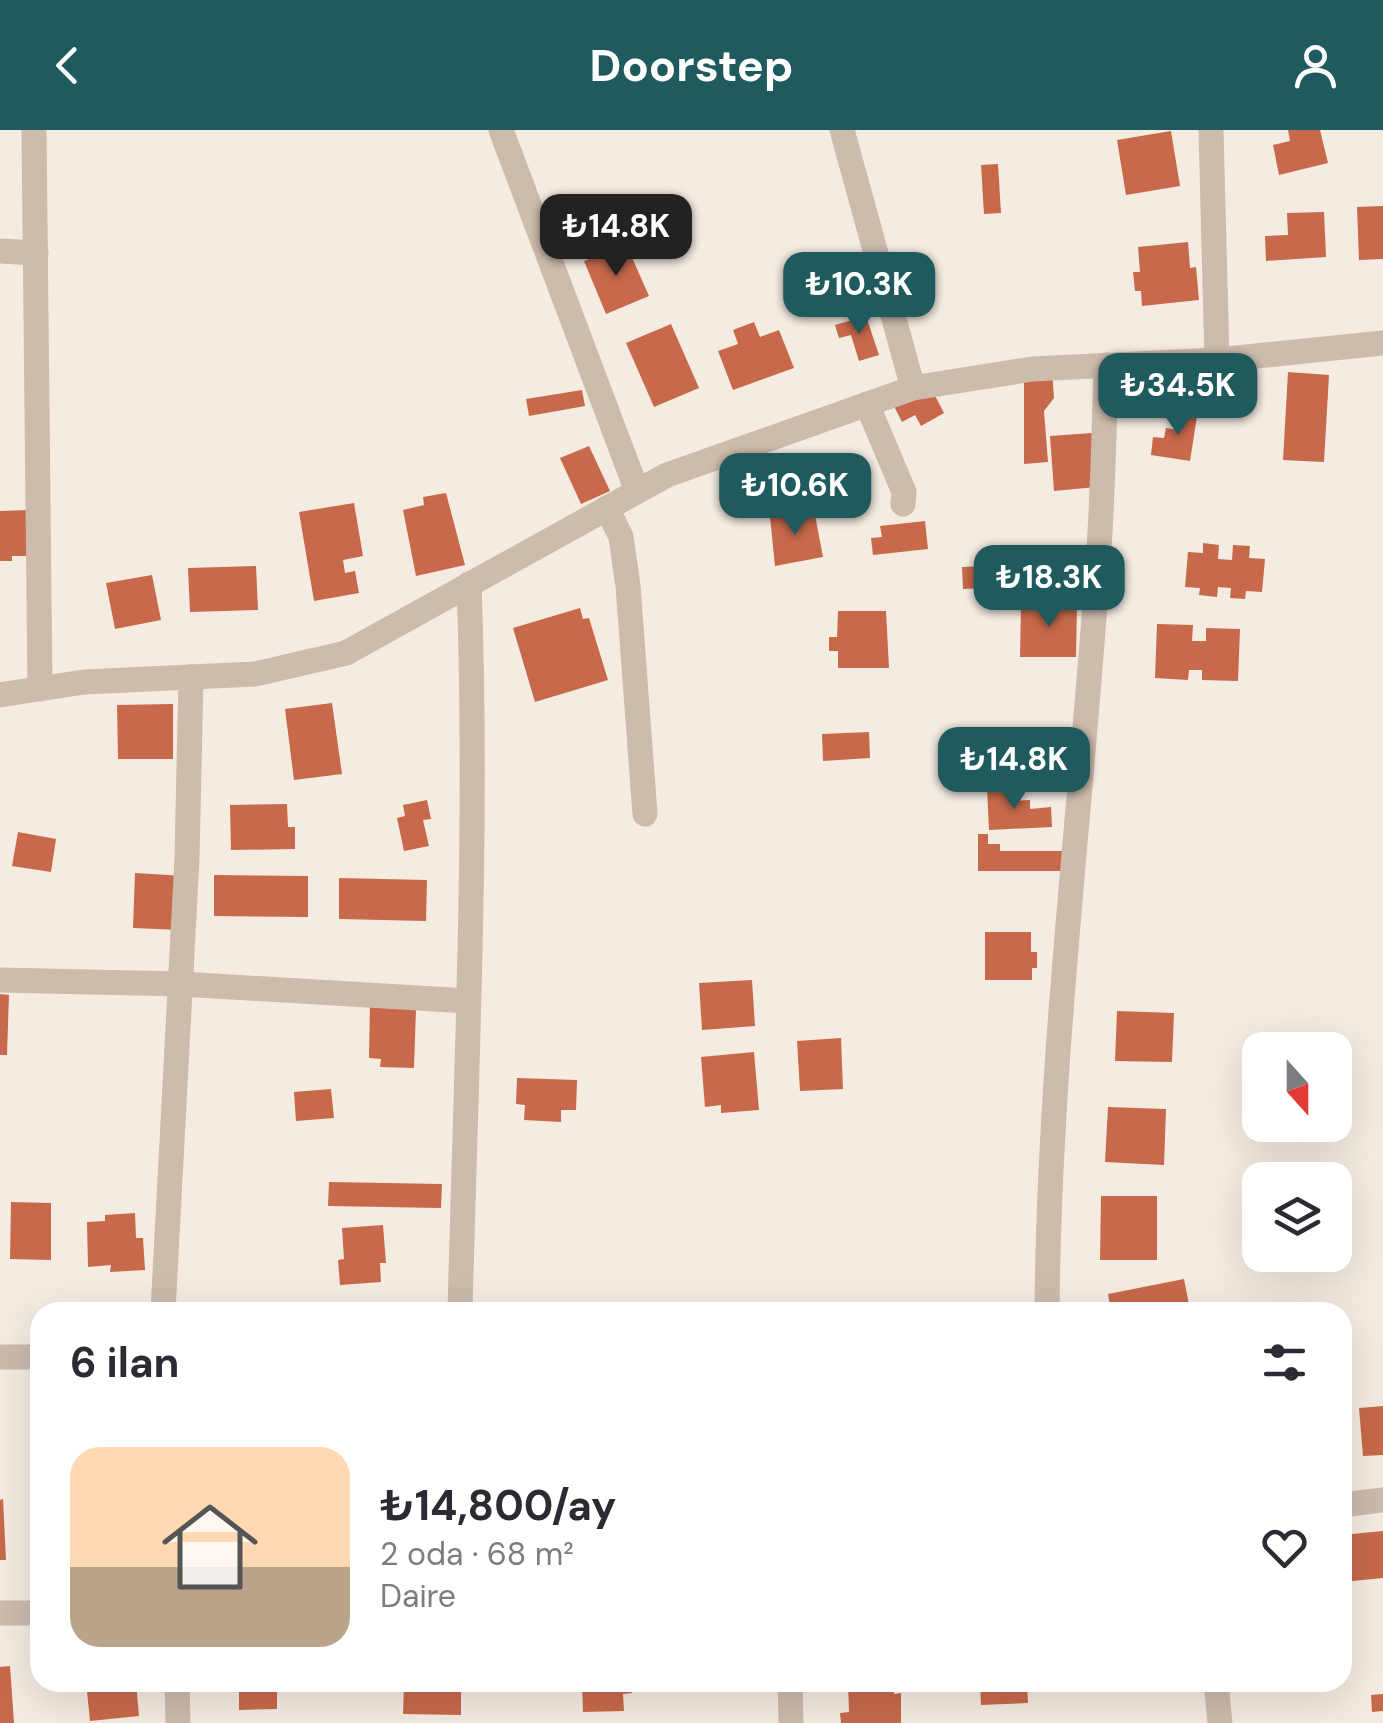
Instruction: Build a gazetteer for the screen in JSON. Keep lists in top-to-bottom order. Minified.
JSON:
{"north":"bottom","page":{"header":"Doorstep","price":["₺14.8K","₺10.3K","₺34.5K","₺10.6K","₺18.3K","₺14.8K"],"heading":"6 ilan","list":[{"name":"₺14,800/ay","note":"2 oda · 68 m² · Daire"}]}}
